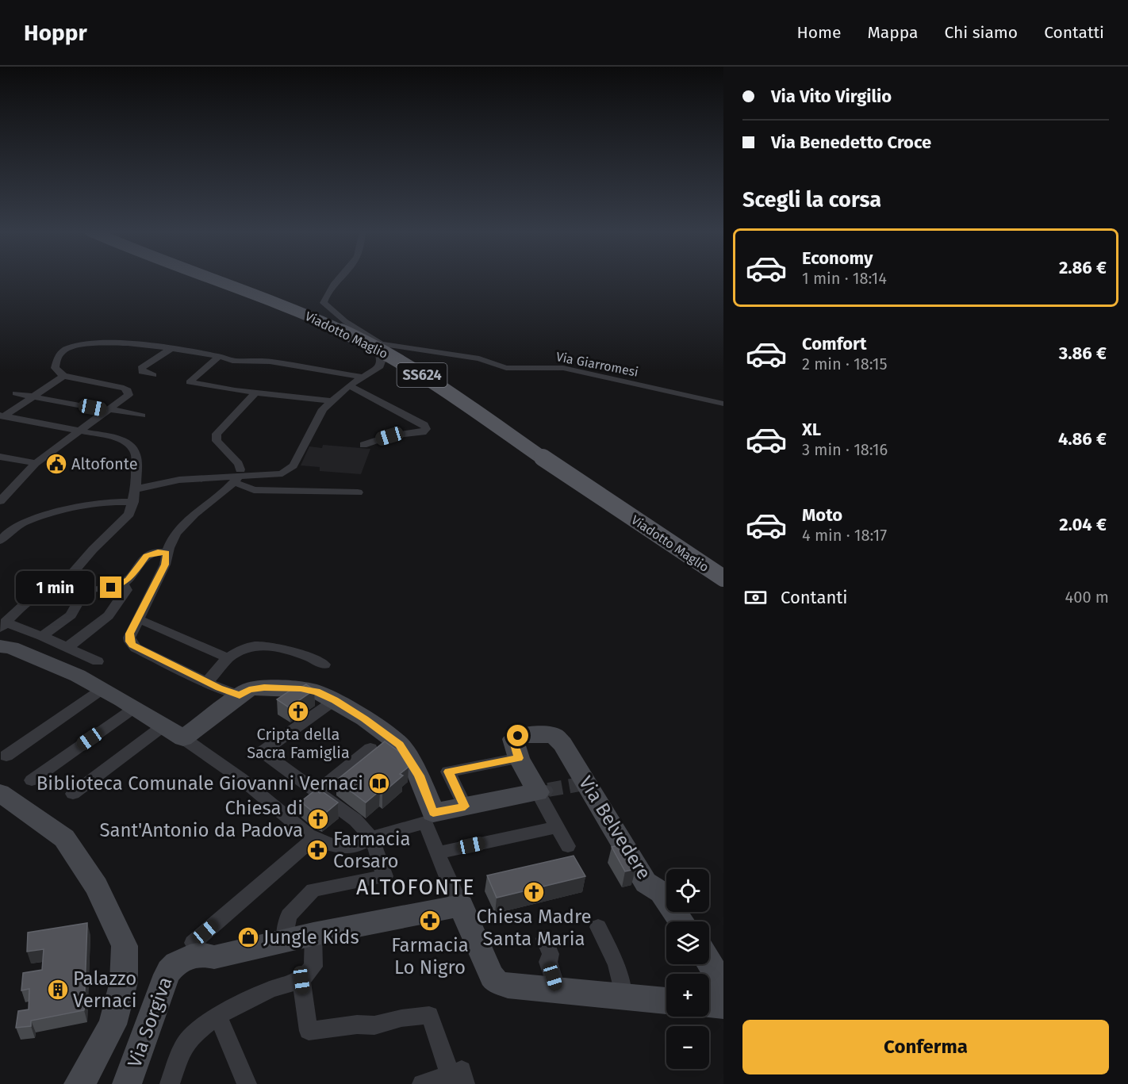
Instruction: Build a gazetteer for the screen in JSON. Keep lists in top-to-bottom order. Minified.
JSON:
{"streets":{"main road":["Viadotto Maglio","SS624","Via Belvedere","Via Sorgiva"],"street":["Via Giarromesi"]},"districts":["ALTOFONTE"],"places":{"public building":["Altofonte"],"church":["Cripta della Sacra Famiglia","Chiesa di Sant'Antonio da Padova","Chiesa Madre Santa Maria"],"library":["Biblioteca Comunale Giovanni Vernaci"],"pharmacy":["Farmacia Corsaro","Farmacia Lo Nigro"],"shop":["Jungle Kids"],"building":["Palazzo Vernaci"]},"page":{"header":"Hoppr","nav":["Home","Mappa","Chi siamo","Contatti"],"banner":["Via Vito Virgilio","Via Benedetto Croce"],"heading":"Scegli la corsa","list":[{"name":"Economy","note":"1 min · 18:14","value":"2.86 €"},{"name":"Comfort","note":"2 min · 18:15","value":"3.86 €"},{"name":"XL","note":"3 min · 18:16","value":"4.86 €"},{"name":"Moto","note":"4 min · 18:17","value":"2.04 €"}],"bubble":"1 min","pay":["Contanti","400 m"],"map_buttons":["+","−"],"buttons":"Conferma"}}
